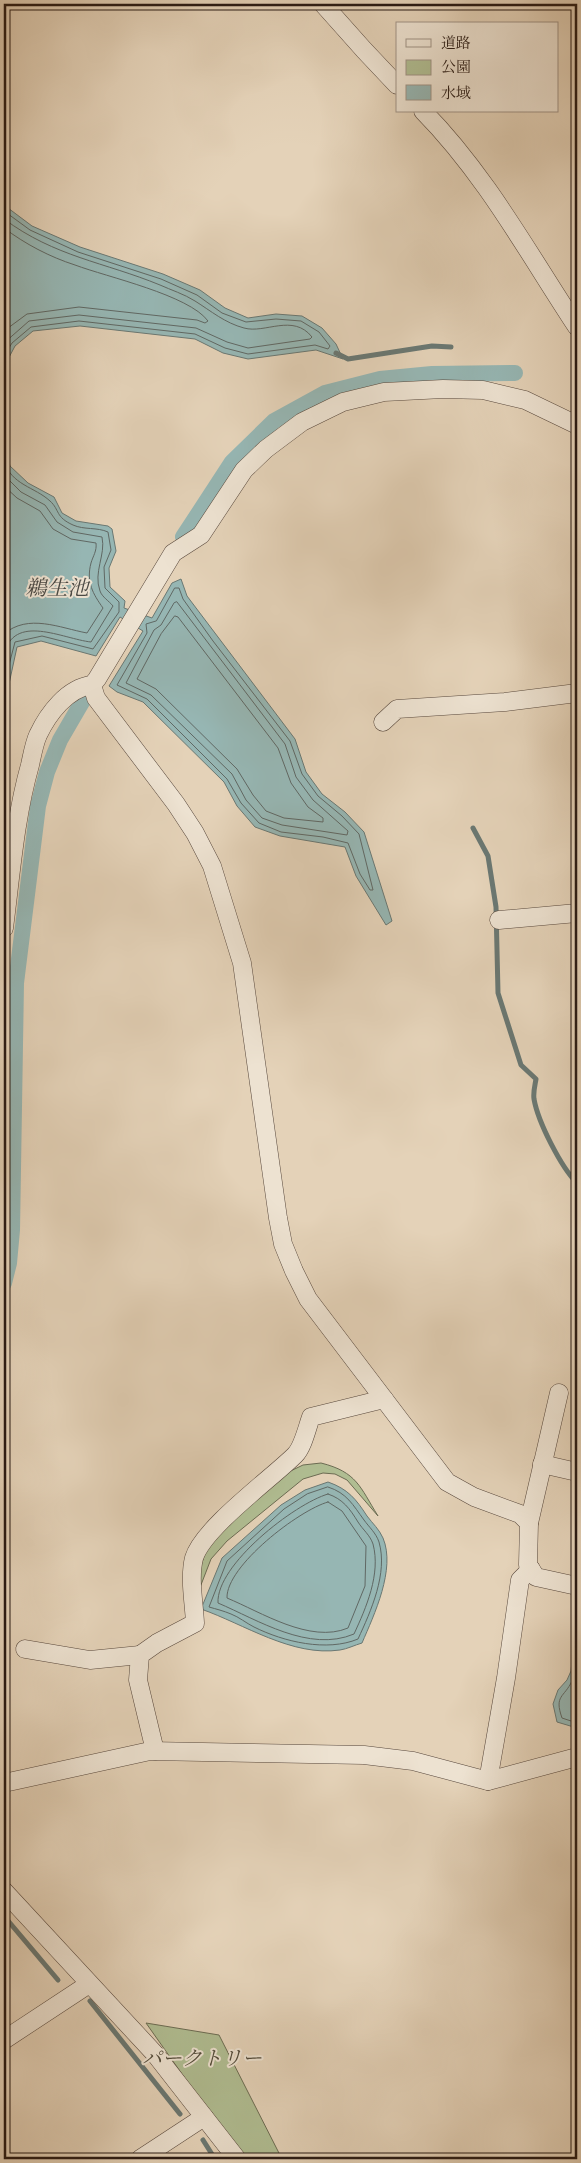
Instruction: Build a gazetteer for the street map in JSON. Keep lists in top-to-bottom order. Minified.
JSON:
{"water":["鵜生池"],"parks":["パークトリー"],"legend":["道路","公園","水域"]}
